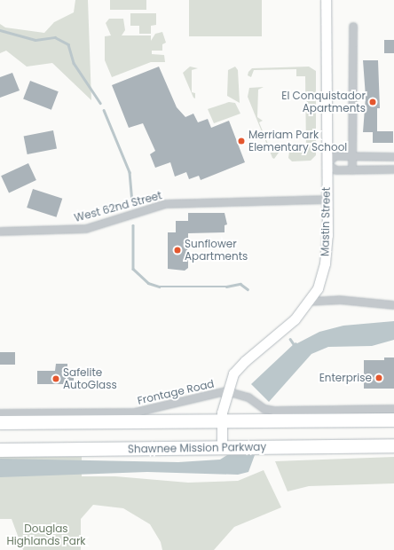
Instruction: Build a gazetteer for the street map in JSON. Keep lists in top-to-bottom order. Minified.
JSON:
{"streets":{"highway":["Shawnee Mission Parkway"],"street":["West 62nd Street","Mastin Street","Frontage Road"]},"crossings":[["West 62nd Street","Mastin Street"],["Mastin Street","Frontage Road"],["Mastin Street","Shawnee Mission Parkway"]],"parks":["Douglas Highlands Park"],"places":["El Conquistador Apartments","Merriam Park Elementary School","Sunflower Apartments","Enterprise","Safelite AutoGlass"]}
